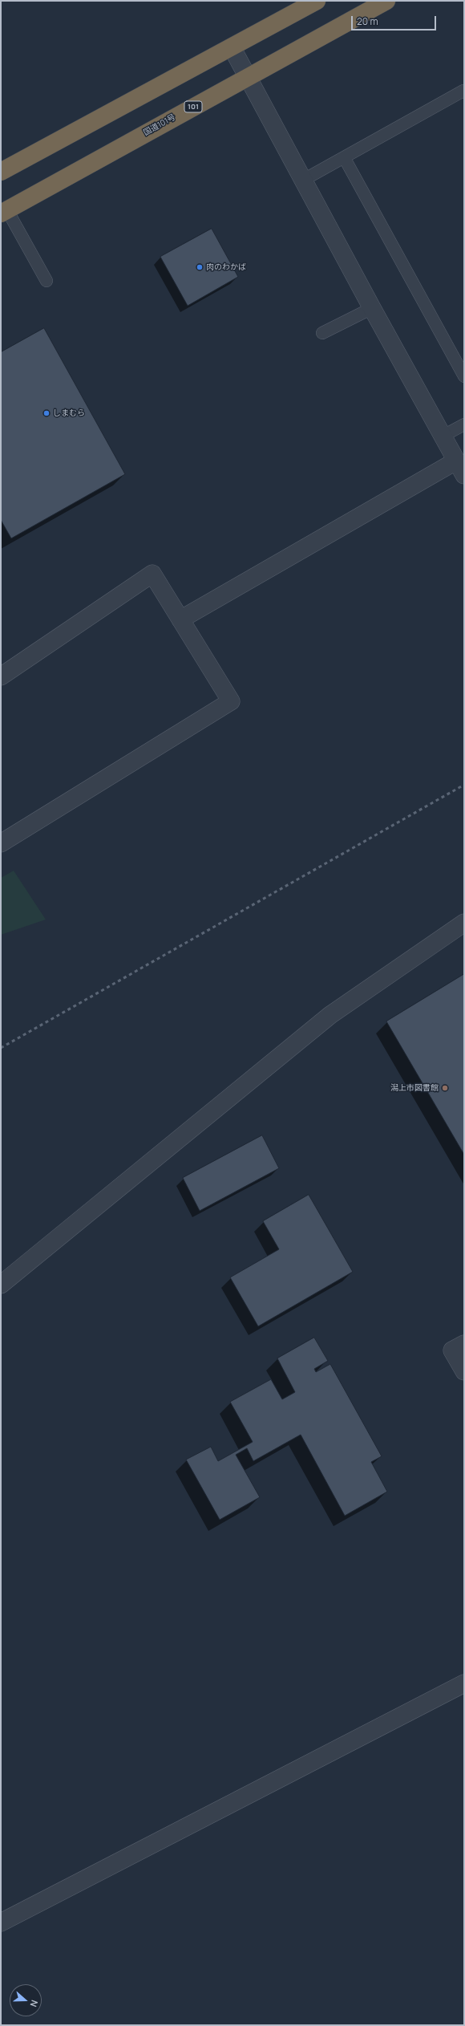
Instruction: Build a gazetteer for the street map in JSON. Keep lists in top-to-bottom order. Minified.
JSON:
{"streets":{"highway":["101","国道101号"]},"places":["肉のわかば","しまむら","潟上市図書館"],"scale_bar":"20 m","north":"right"}
